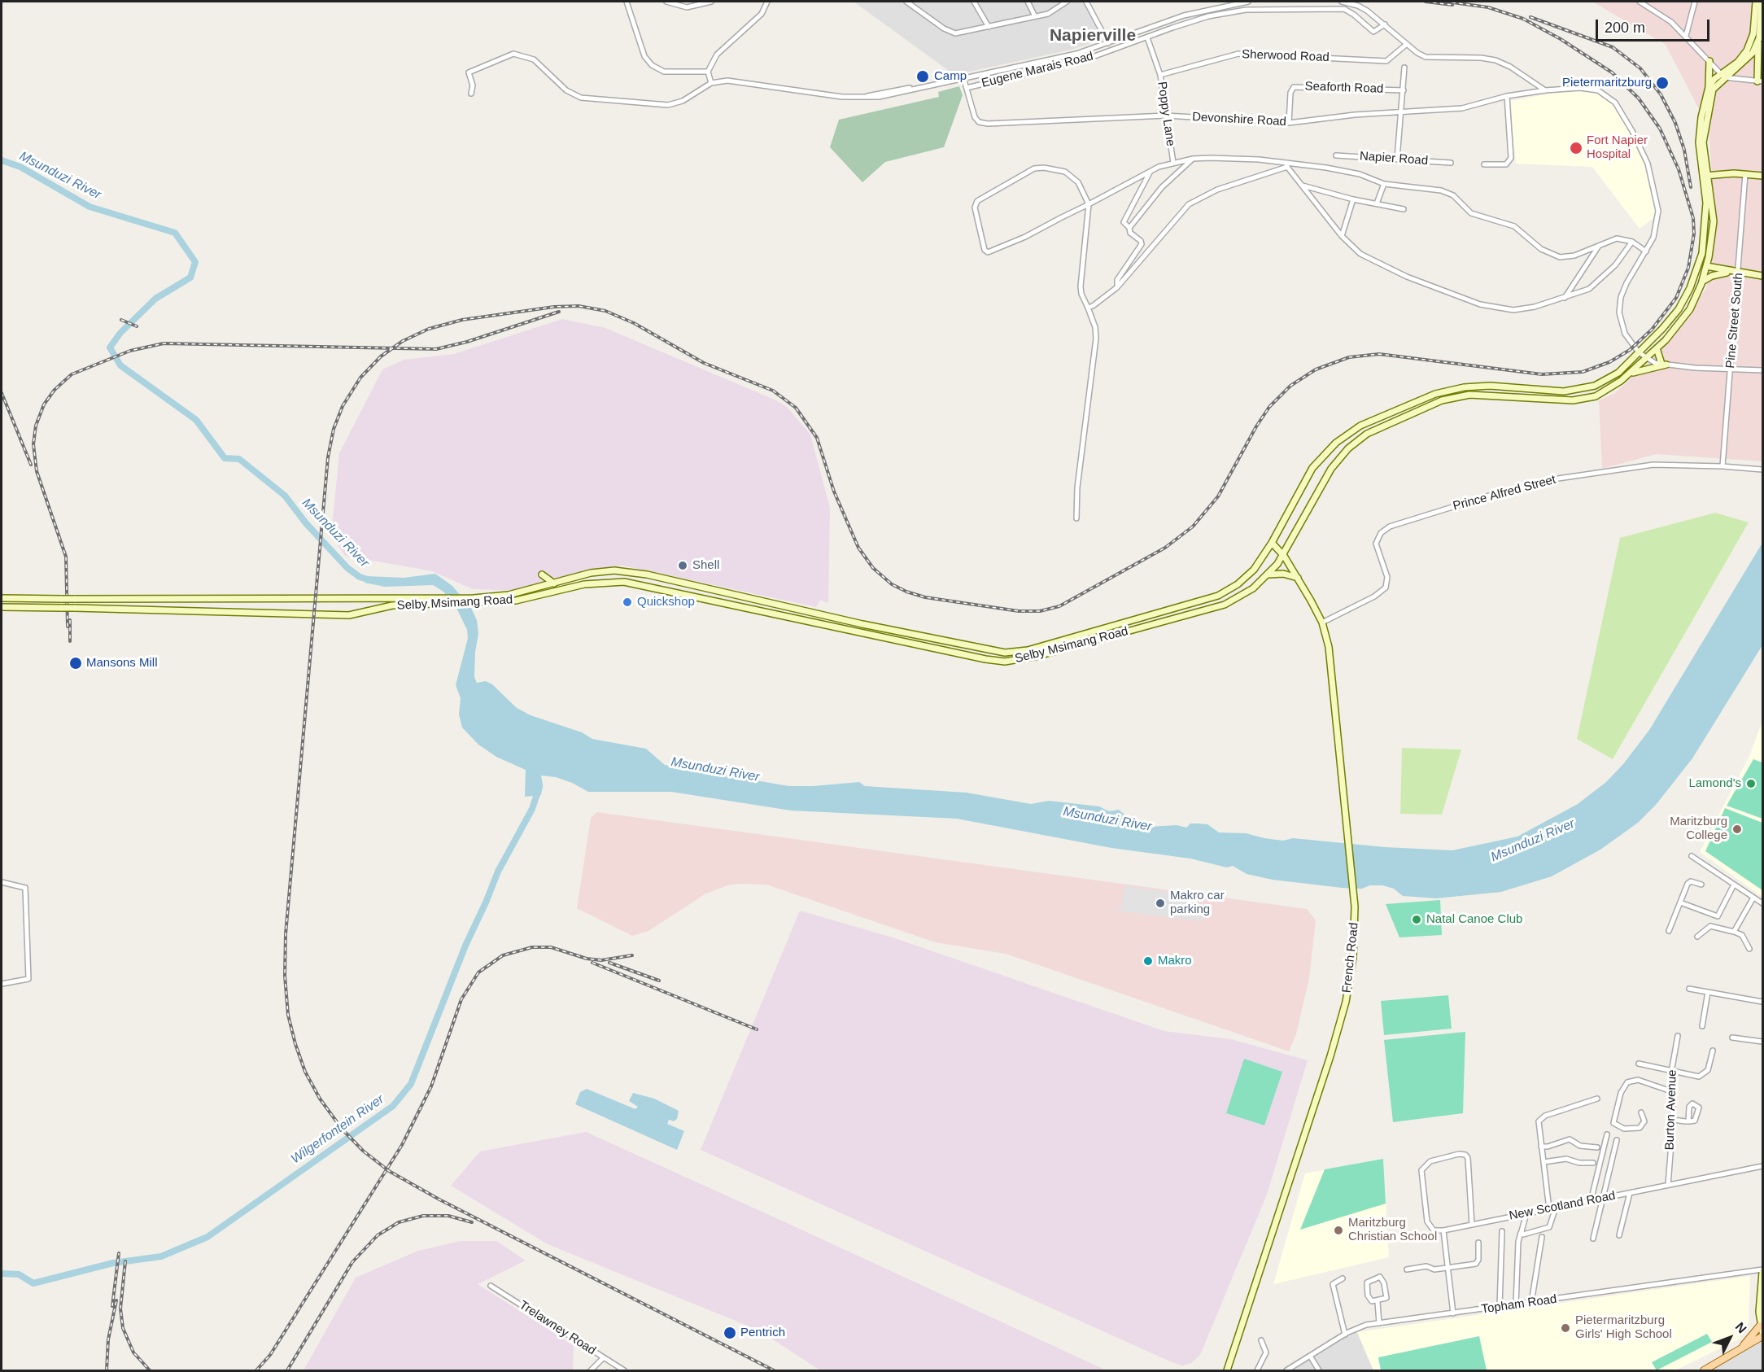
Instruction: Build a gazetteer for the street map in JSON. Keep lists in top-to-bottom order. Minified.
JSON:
{"streets":{"main road":["Selby Msimang Road","French Road"],"street":["Sherwood Road","Eugene Marais Road","Seaforth Road","Poppy Lane","Devonshire Road","Napier Road","Pine Street South","Prince Alfred Street","Burton Avenue","New Scotland Road","Topham Road","Trelawney Road"]},"crossings":[["Sherwood Road","Poppy Lane"],["Eugene Marais Road","Poppy Lane"],["Eugene Marais Road","Devonshire Road"],["Seaforth Road","Devonshire Road"],["Poppy Lane","Devonshire Road"],["Devonshire Road","Selby Msimang Road"],["Pine Street South","Prince Alfred Street"],["Prince Alfred Street","French Road"],["Selby Msimang Road","French Road"],["Burton Avenue","New Scotland Road"]],"districts":["Napierville"],"water":["Msunduzi River","Wilgerfontein River"],"places":["Camp","Pietermaritzburg","Fort Napier Hospital","Shell","Quickshop","Mansons Mill","Lamond's","Maritzburg College","Makro car parking","Natal Canoe Club","Makro","Maritzburg Christian School","Pietermaritzburg Girls' High School","Pentrich"],"scale_bar":"200 m","north":"top right"}
